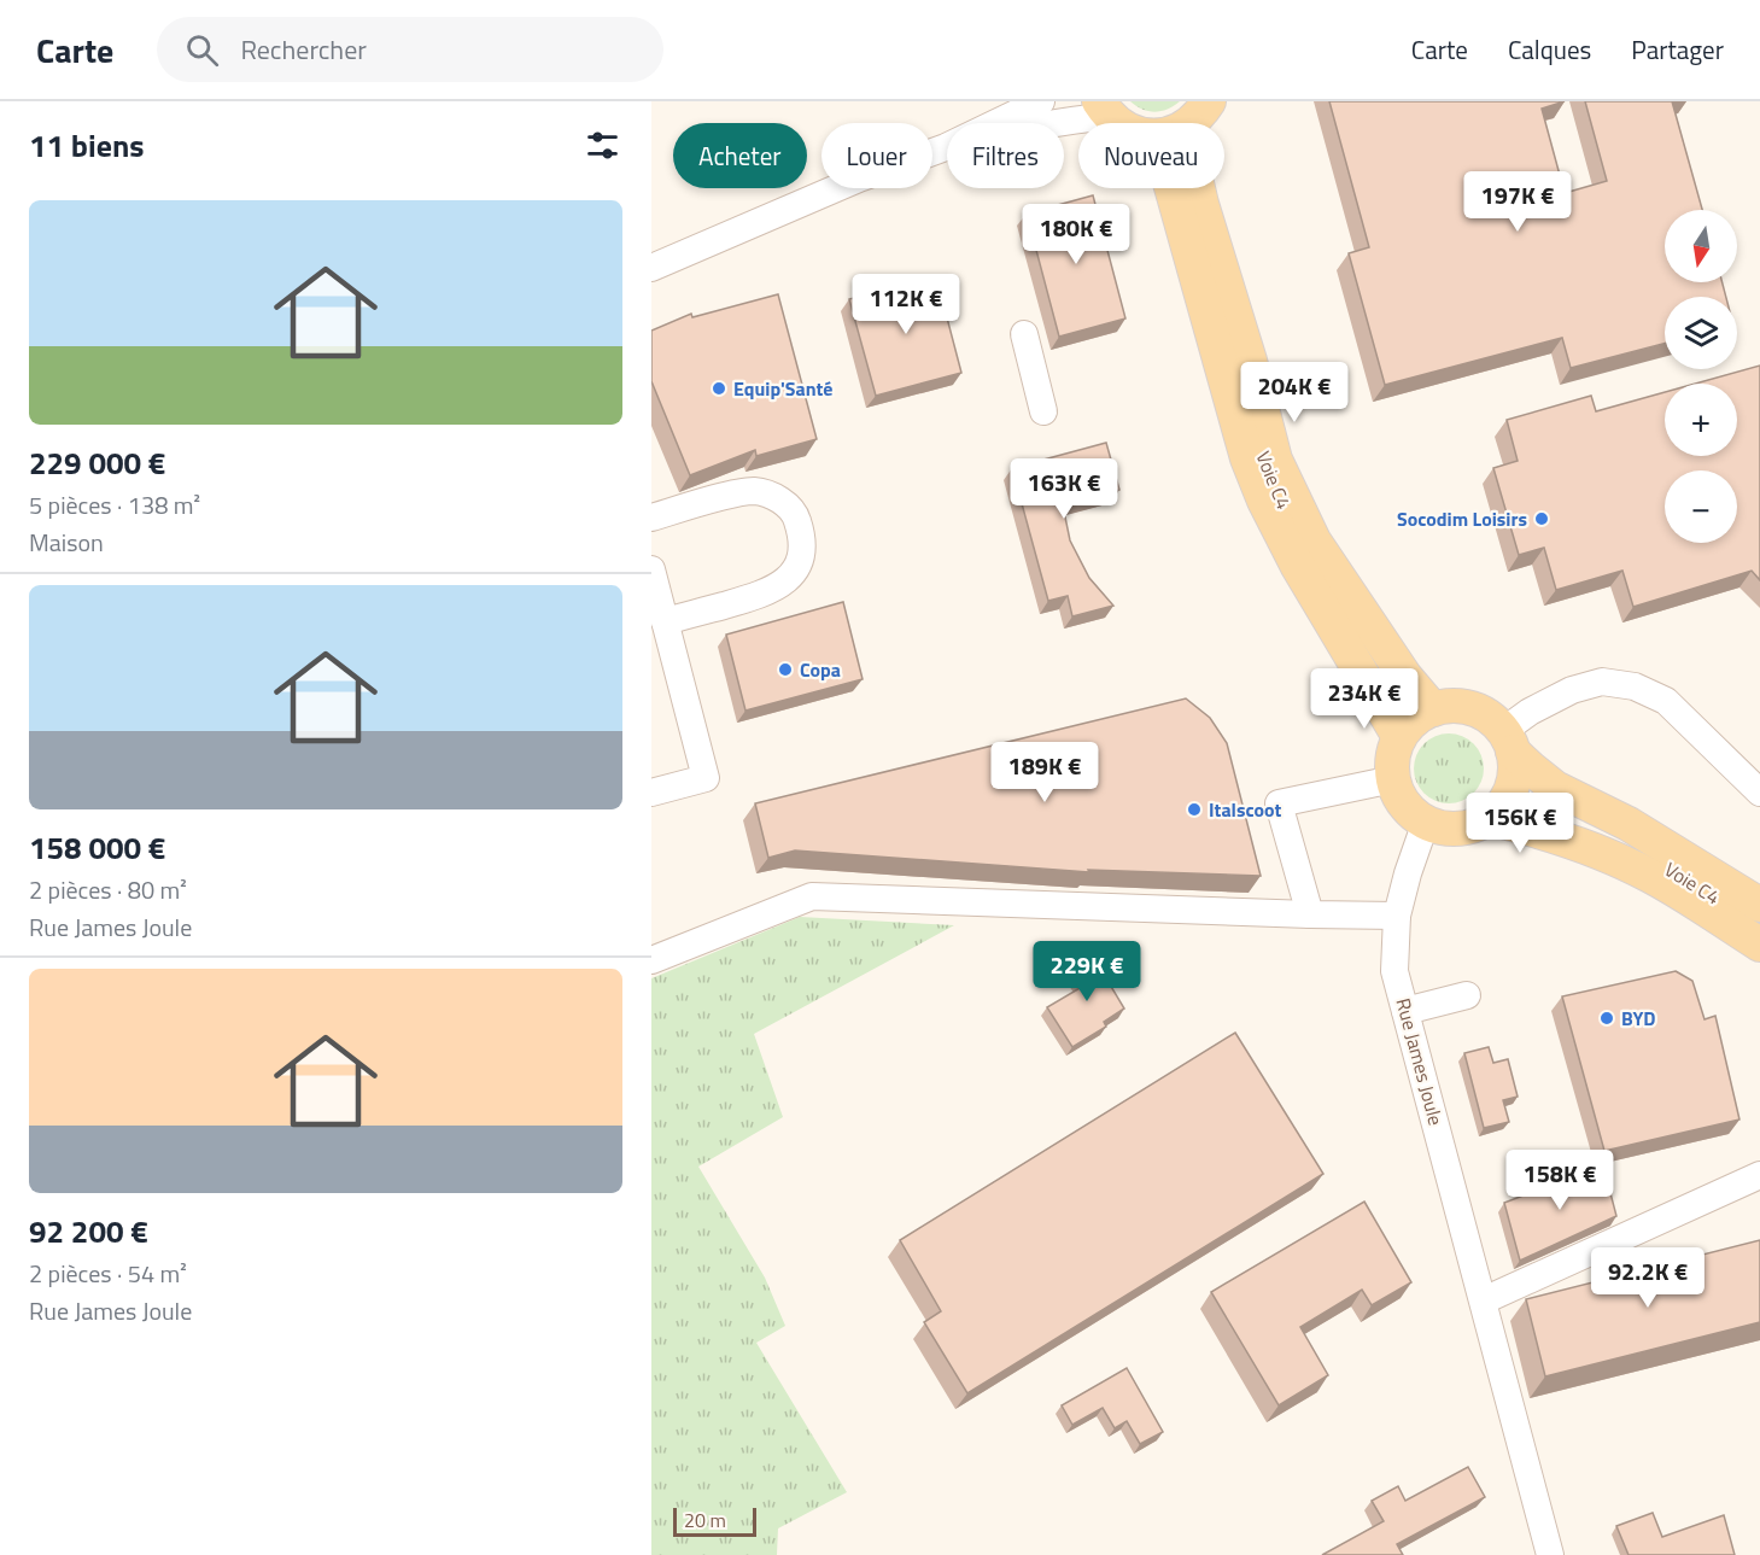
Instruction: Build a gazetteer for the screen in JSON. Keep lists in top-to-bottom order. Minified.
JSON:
{"streets":{"street":["Voie C4","Rue James Joule"]},"places":["Equip'Santé","Socodim Loisirs","Copa","Italscoot","BYD"],"scale_bar":"20 m","north":"bottom","page":{"header":"Carte","search":"Rechercher","nav":["Carte","Calques","Partager"],"heading":"11 biens","chip":["Acheter","Louer","Filtres","Nouveau"],"price":["197K €","180K €","112K €","204K €","163K €","234K €","189K €","156K €","229K €","158K €","92.2K €"],"list":[{"name":"229 000 €","note":"5 pièces · 138 m² · Maison"},{"name":"158 000 €","note":"2 pièces · 80 m² · Rue James Joule"},{"name":"92 200 €","note":"2 pièces · 54 m² · Rue James Joule"}],"map_buttons":["+","−"],"scale":"20 m"}}
